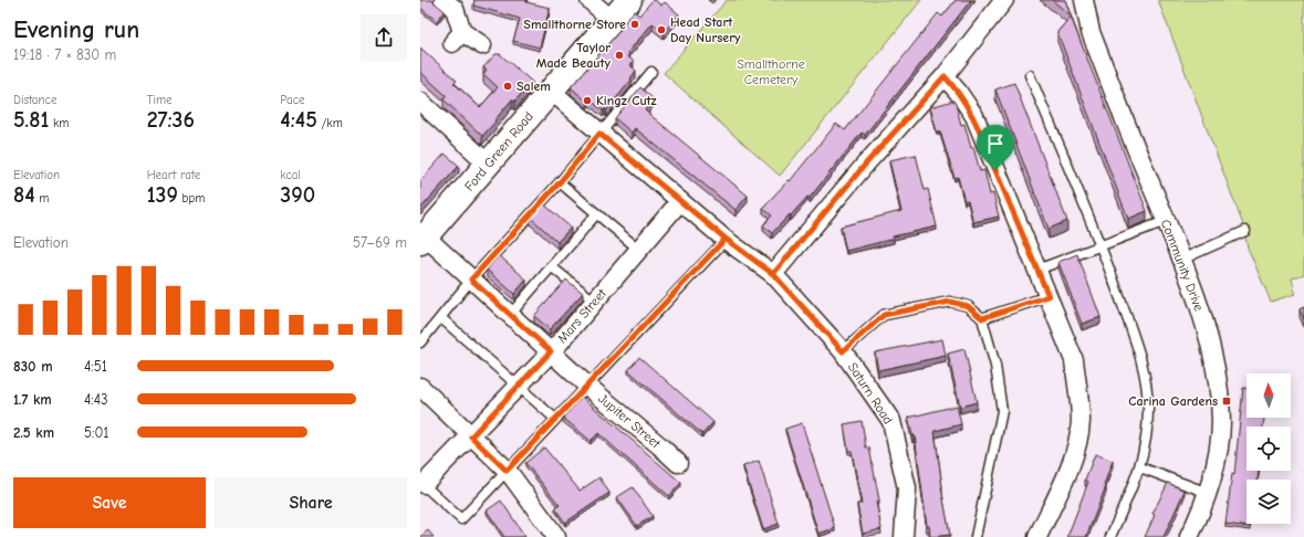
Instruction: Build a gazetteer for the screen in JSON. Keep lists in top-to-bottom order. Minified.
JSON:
{"streets":{"main road":["Ford Green Road"],"street":["Community Drive","Mars Street","Saturn Road","Jupiter Street"]},"crossings":[["Ford Green Road","Saturn Road"],["Ford Green Road","Jupiter Street"],["Mars Street","Saturn Road"],["Mars Street","Jupiter Street"]],"parks":["Smallthorne Cemetery"],"places":{"other":["Smallthorne Store","Head Start Day Nursery","Taylor Made Beauty","Salem","Kingz Cutz"],"transit":["Carina Gardens"]},"north":"top","page":{"heading":["Evening run","19:18 · 7 × 830 m"],"stats":[["Distance","5.81 km"],["Time","27:36"],["Pace","4:45 /km"],["Elevation","84 m"],["Heart rate","139 bpm"],["kcal","390"]],"chart":["Elevation","57–69 m"],"list":[{"name":"830 m","note":"4:51"},{"name":"1.7 km","note":"4:43"},{"name":"2.5 km","note":"5:01"}],"buttons":["Save","Share"]}}
